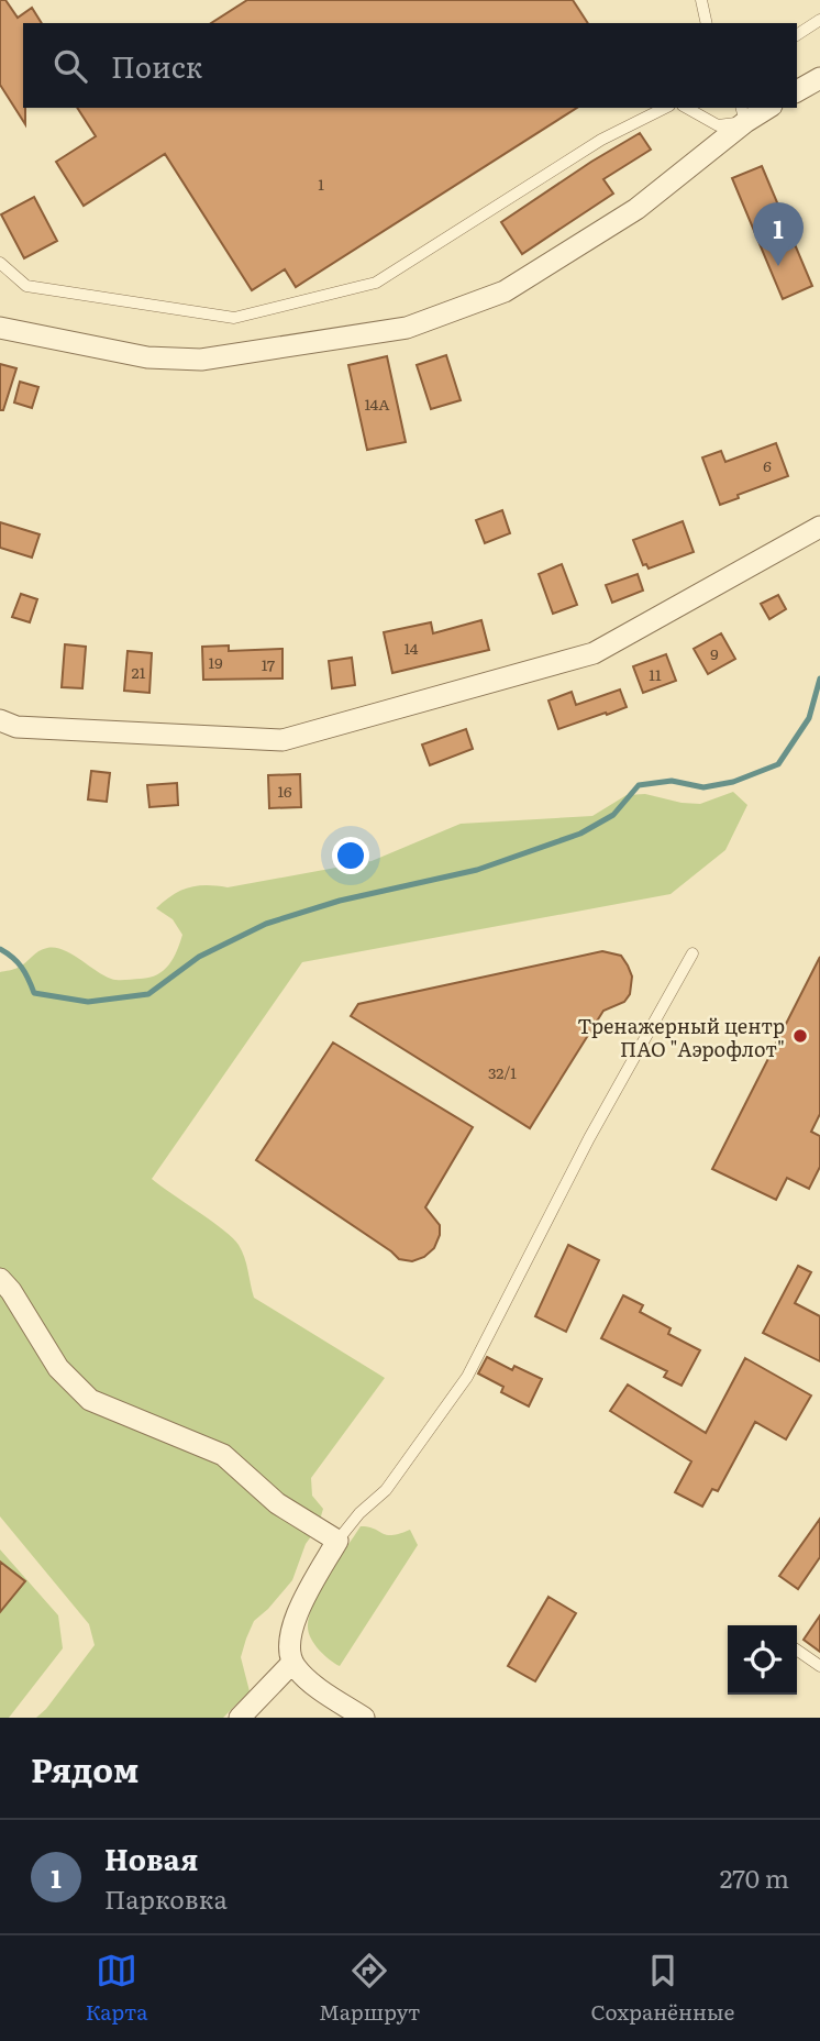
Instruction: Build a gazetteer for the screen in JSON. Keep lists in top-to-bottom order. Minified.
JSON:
{"places":["Тренажерный центр ПАО \"Аэрофлот\""],"house_numbers":["1","14А","6","14","9","19","17","21","11","16","32/1"],"page":{"search":"Поиск","pins":"1","heading":"Рядом","list":[{"mark":"1","name":"Новая","note":"Парковка","value":"270 m"}],"nav":["Карта","Маршрут","Сохранённые"]}}
